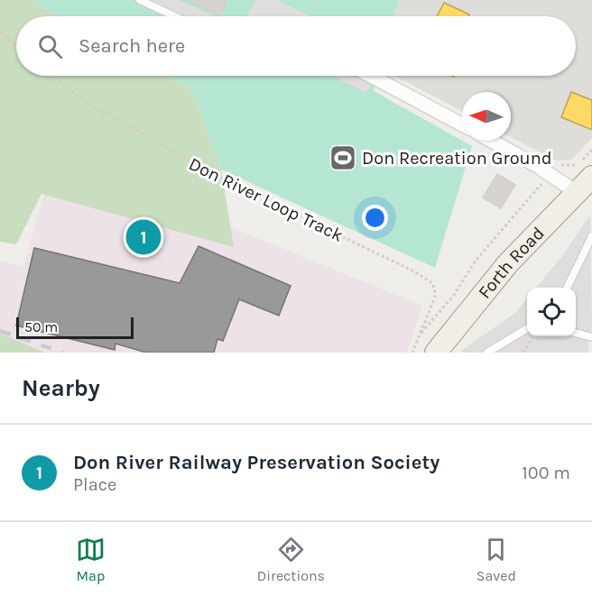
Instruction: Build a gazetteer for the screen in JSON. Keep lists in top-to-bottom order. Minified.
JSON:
{"streets":{"main road":["Forth Road"],"path":["Don River Loop Track"]},"places":{"sports":["Don Recreation Ground"]},"scale_bar":"50 m","north":"left","page":{"search":"Search here","pins":"1","scale":"50 m","heading":"Nearby","list":[{"mark":"1","name":"Don River Railway Preservation Society","note":"Place","value":"100 m"}],"nav":["Map","Directions","Saved"]}}
